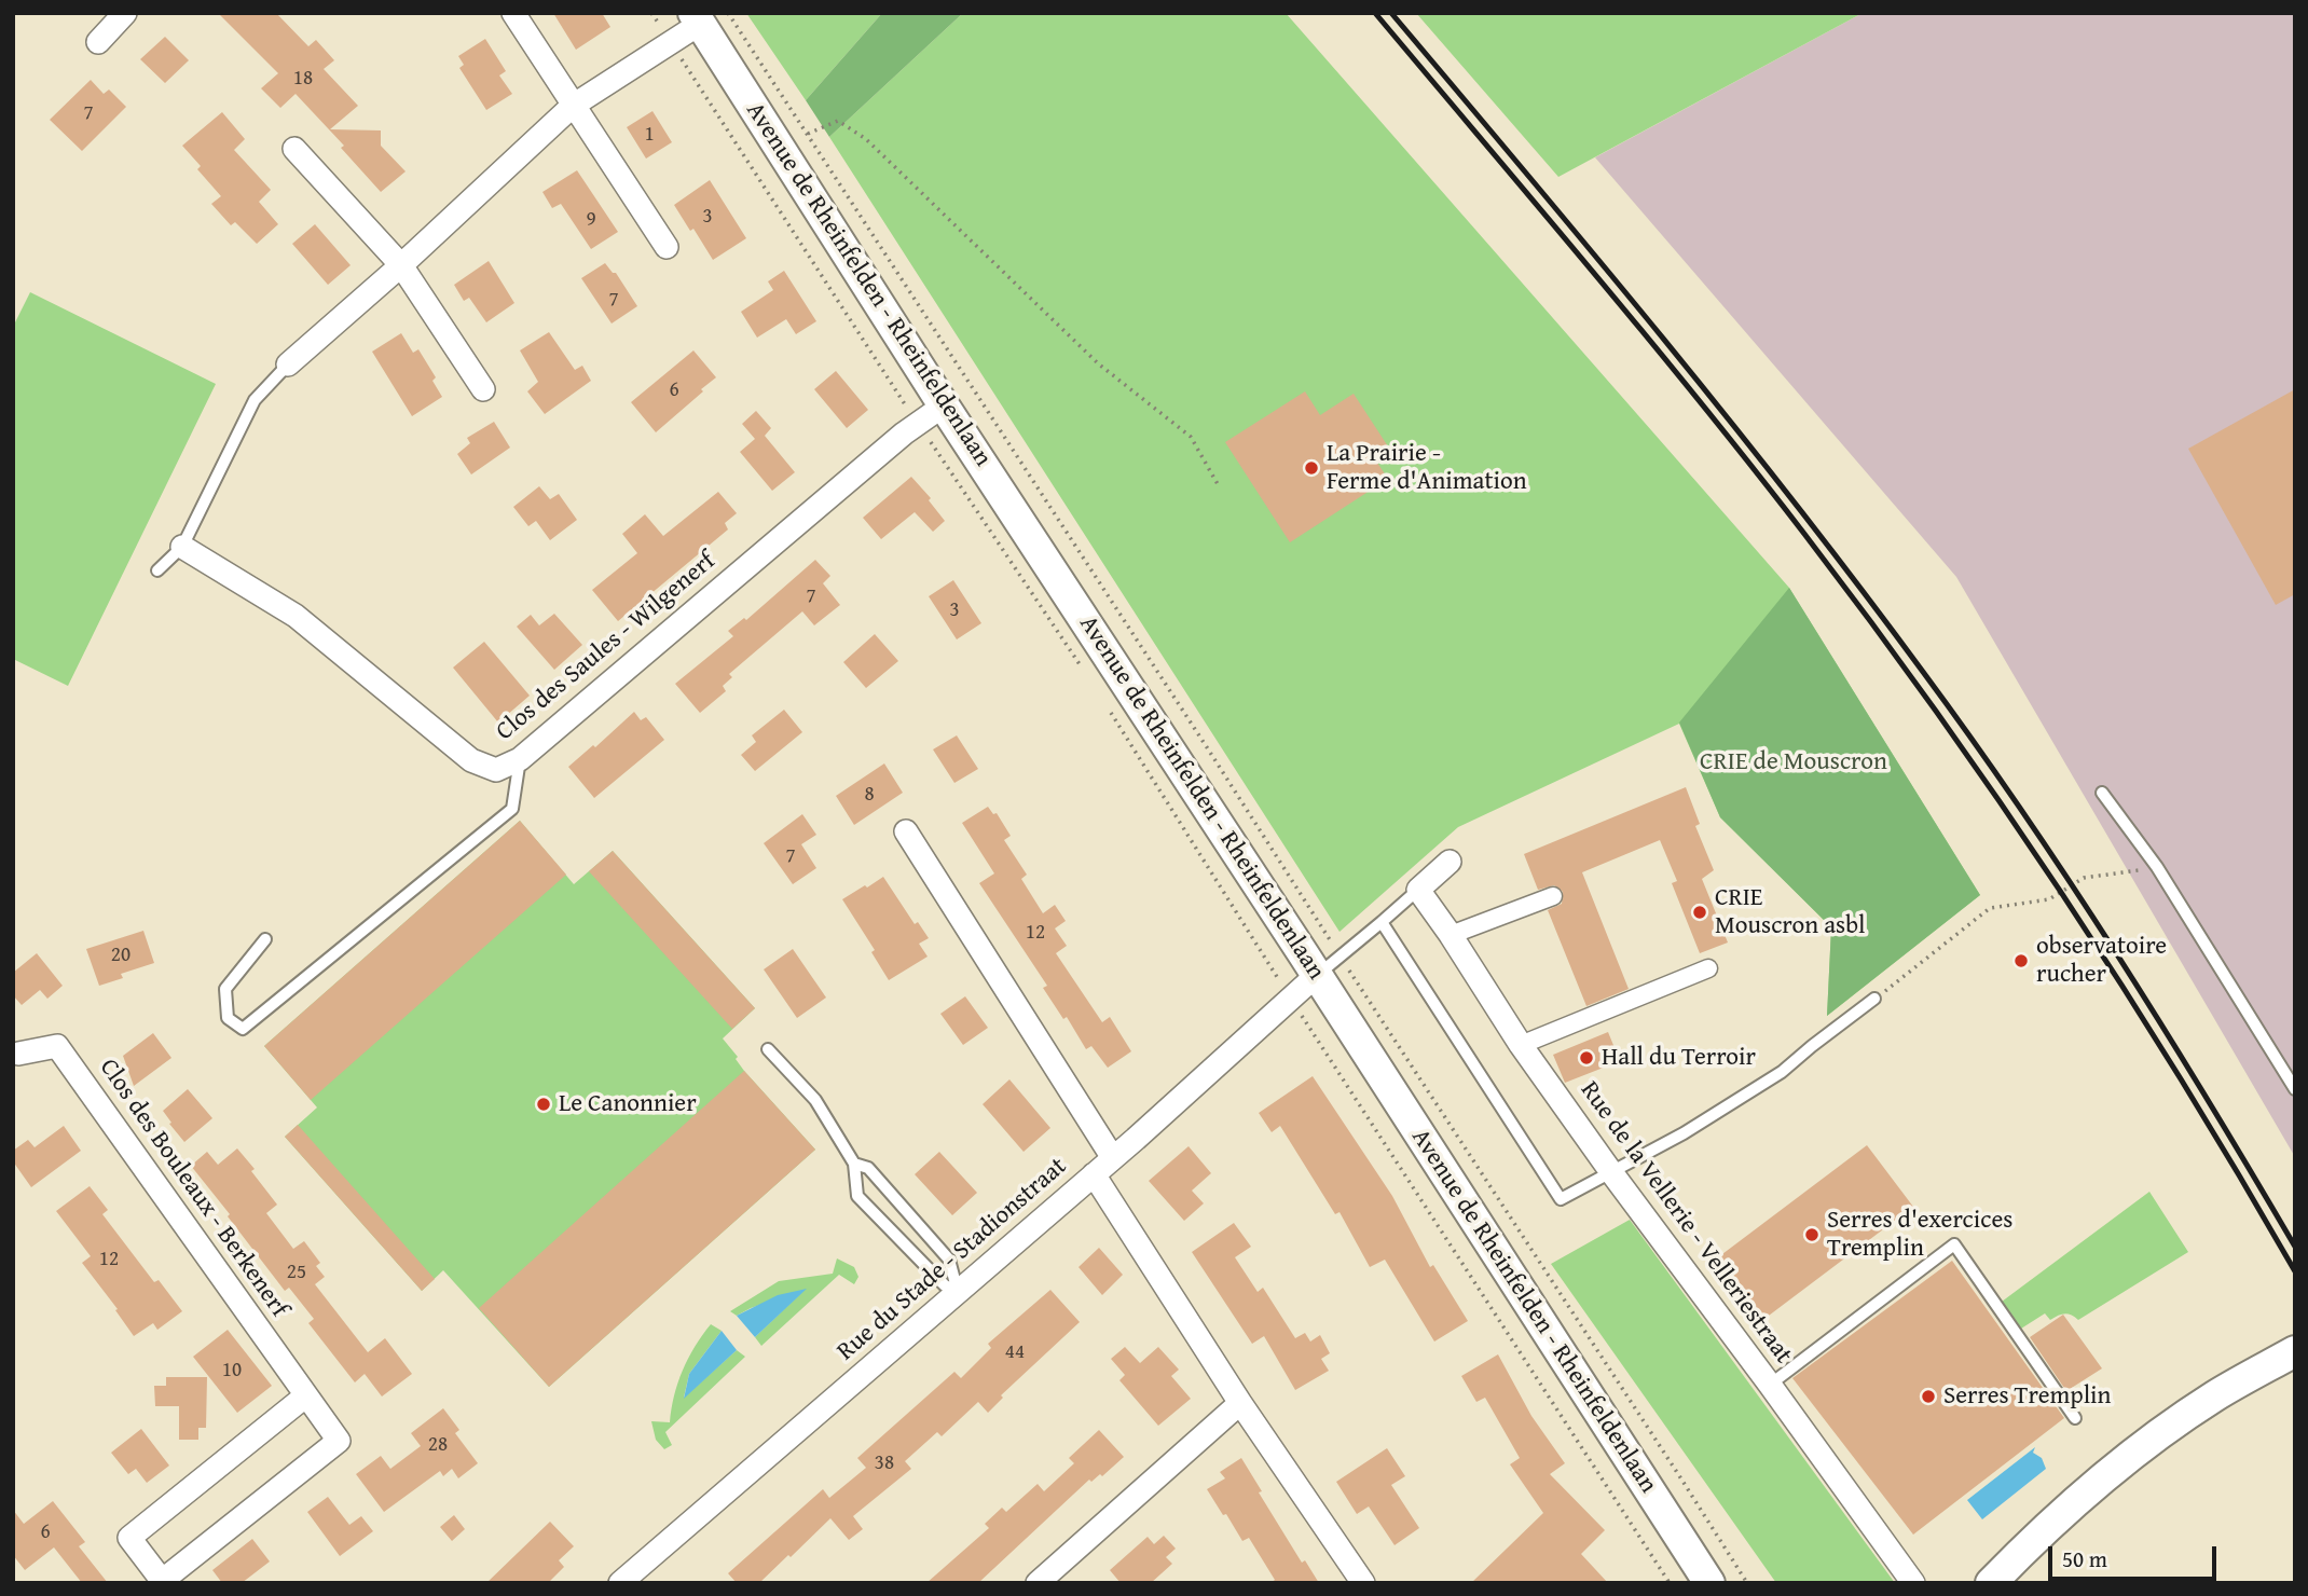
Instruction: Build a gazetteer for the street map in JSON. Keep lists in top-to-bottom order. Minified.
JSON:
{"streets":{"main road":["Avenue de Rheinfelden - Rheinfeldenlaan"],"street":["Clos des Saules - Wilgenerf","Clos des Bouleaux - Berkenerf","Rue de la Vellerie - Velleriestraat","Rue du Stade - Stadionstraat"]},"crossings":[["Avenue de Rheinfelden - Rheinfeldenlaan","Clos des Saules - Wilgenerf"],["Avenue de Rheinfelden - Rheinfeldenlaan","Rue du Stade - Stadionstraat"]],"parks":["CRIE de Mouscron"],"places":["La Prairie - Ferme d'Animation","CRIE Mouscron asbl","observatoire rucher","Hall du Terroir","Le Canonnier","Serres d'exercices Tremplin","Serres Tremplin"],"house_numbers":["18","7","1","3","9","7","6","7","3","8","7","12","20","12","25","44","10","28","38","6"],"scale_bar":"50 m"}
